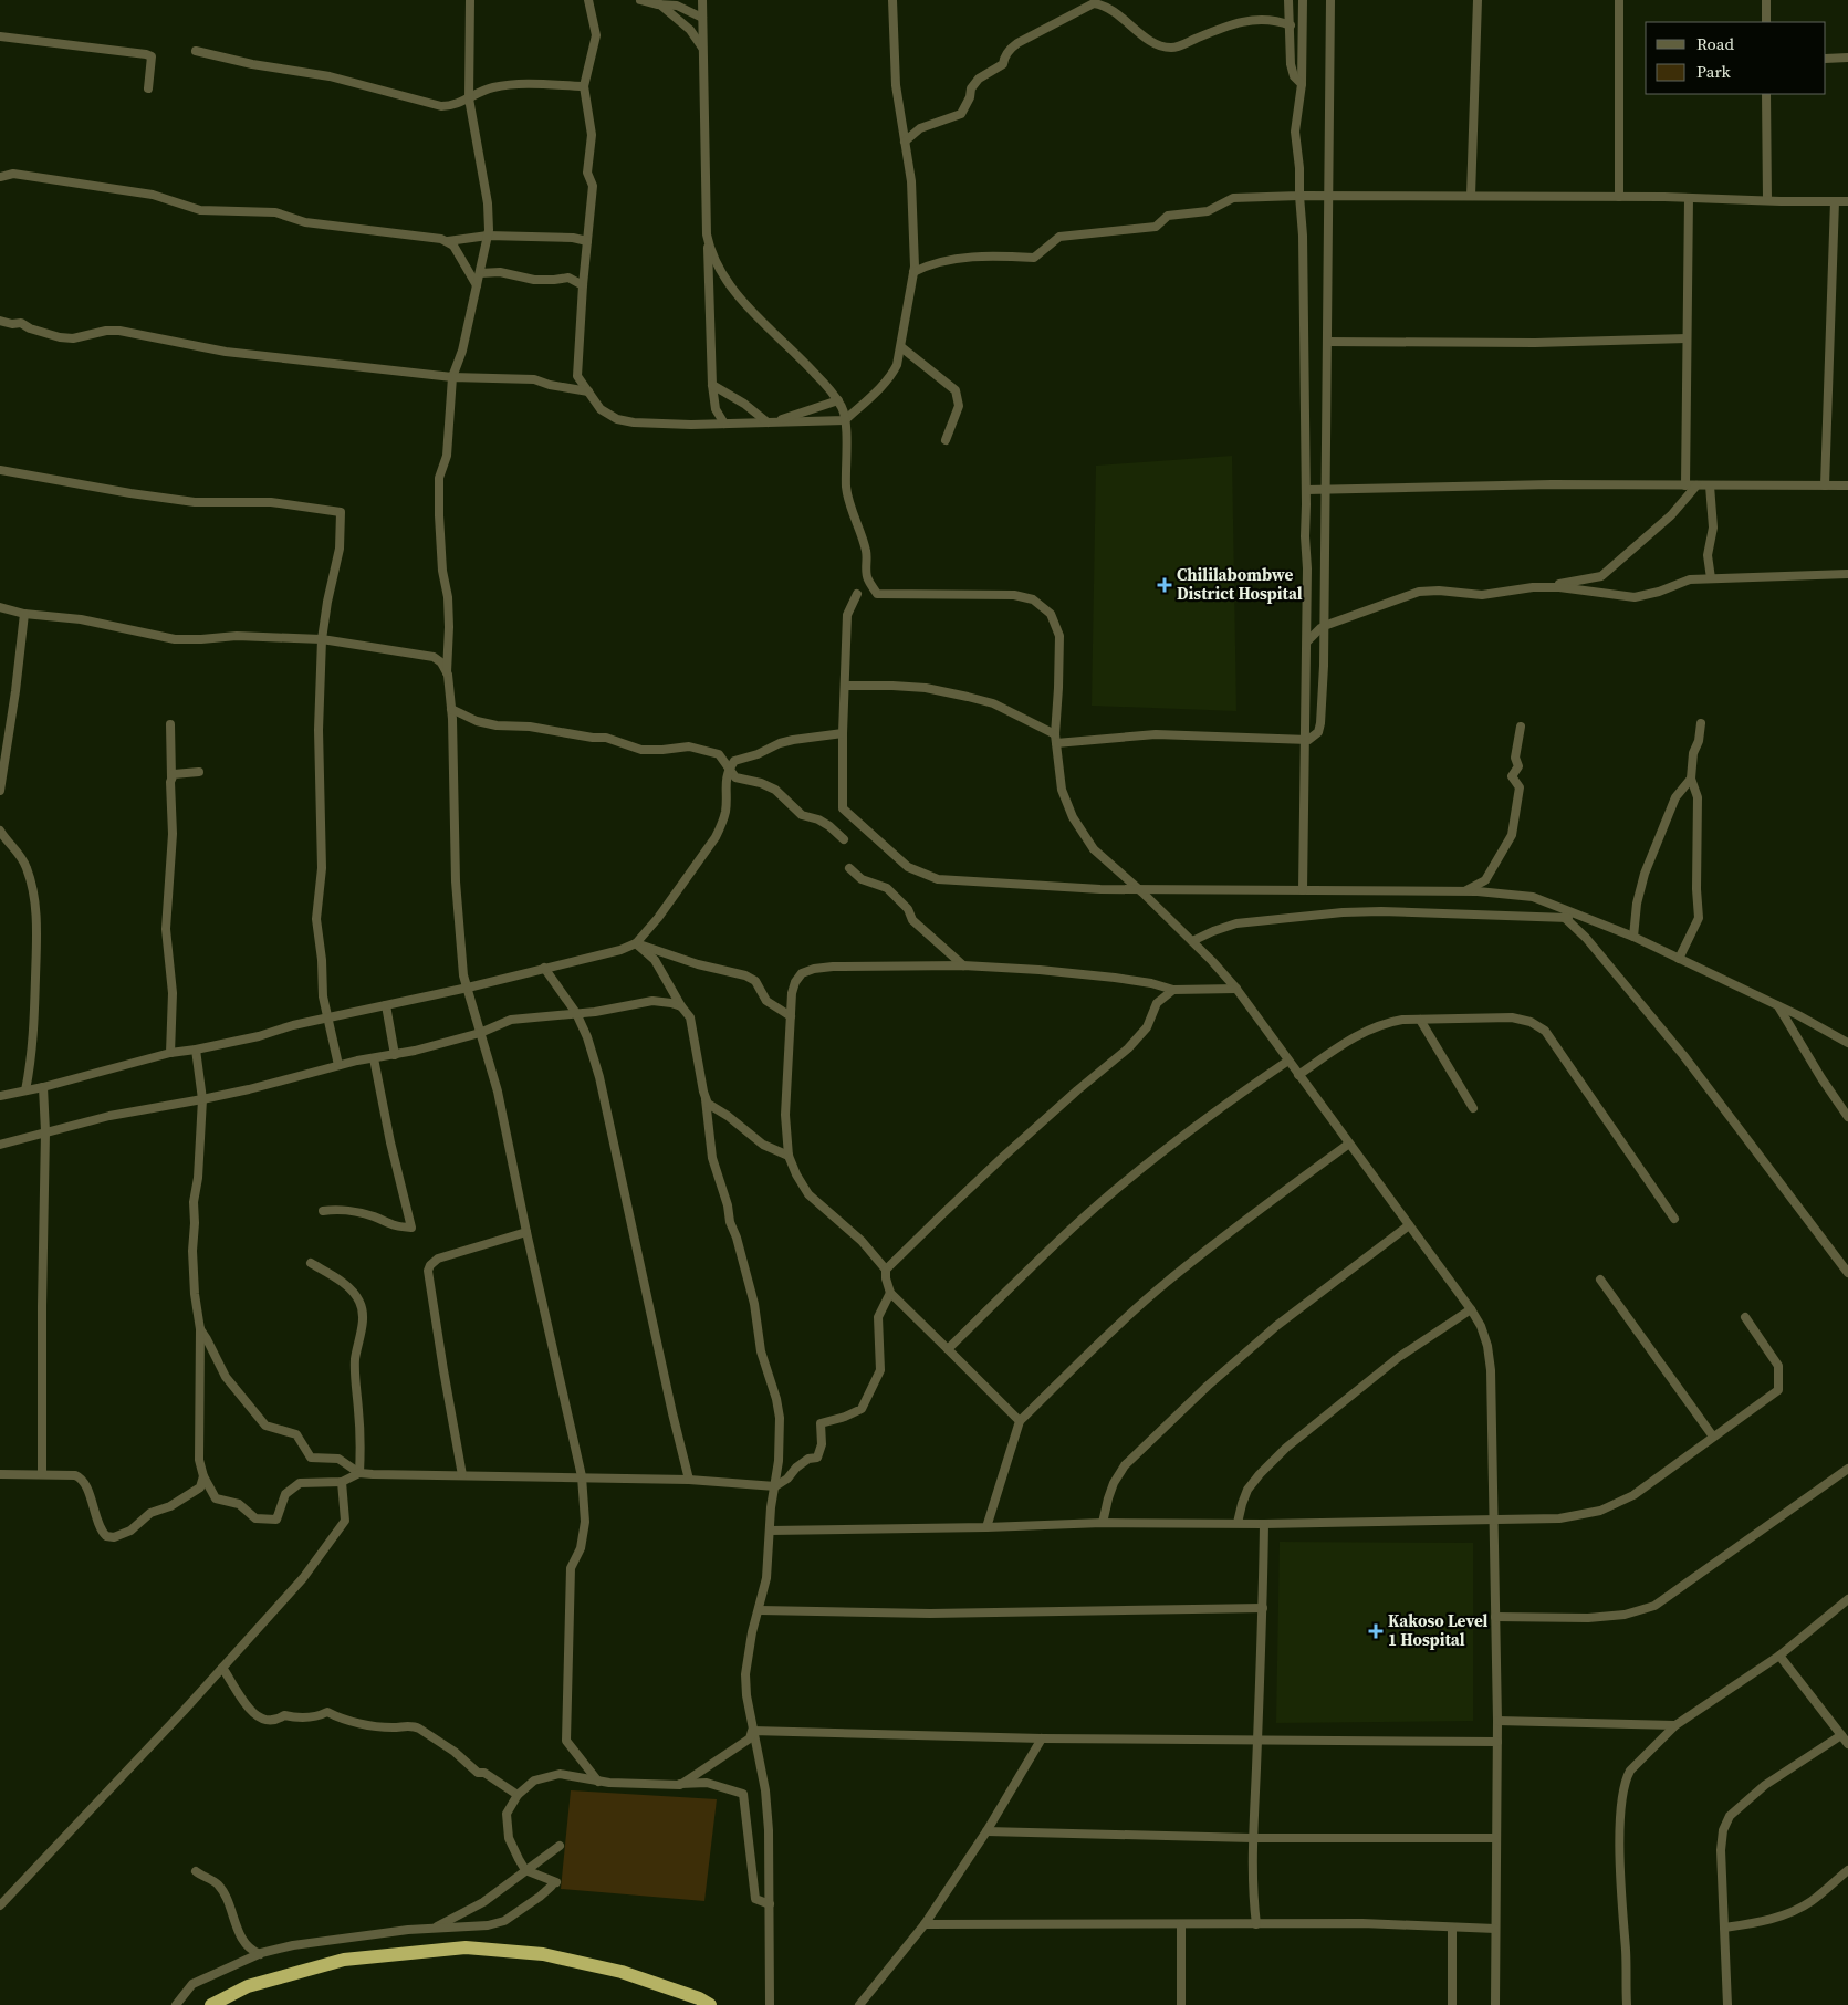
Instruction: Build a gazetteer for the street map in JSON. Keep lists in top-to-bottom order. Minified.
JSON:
{"places":{"health":["Chililabombwe District Hospital","Kakoso Level 1 Hospital"]},"legend":["Road","Park"]}
